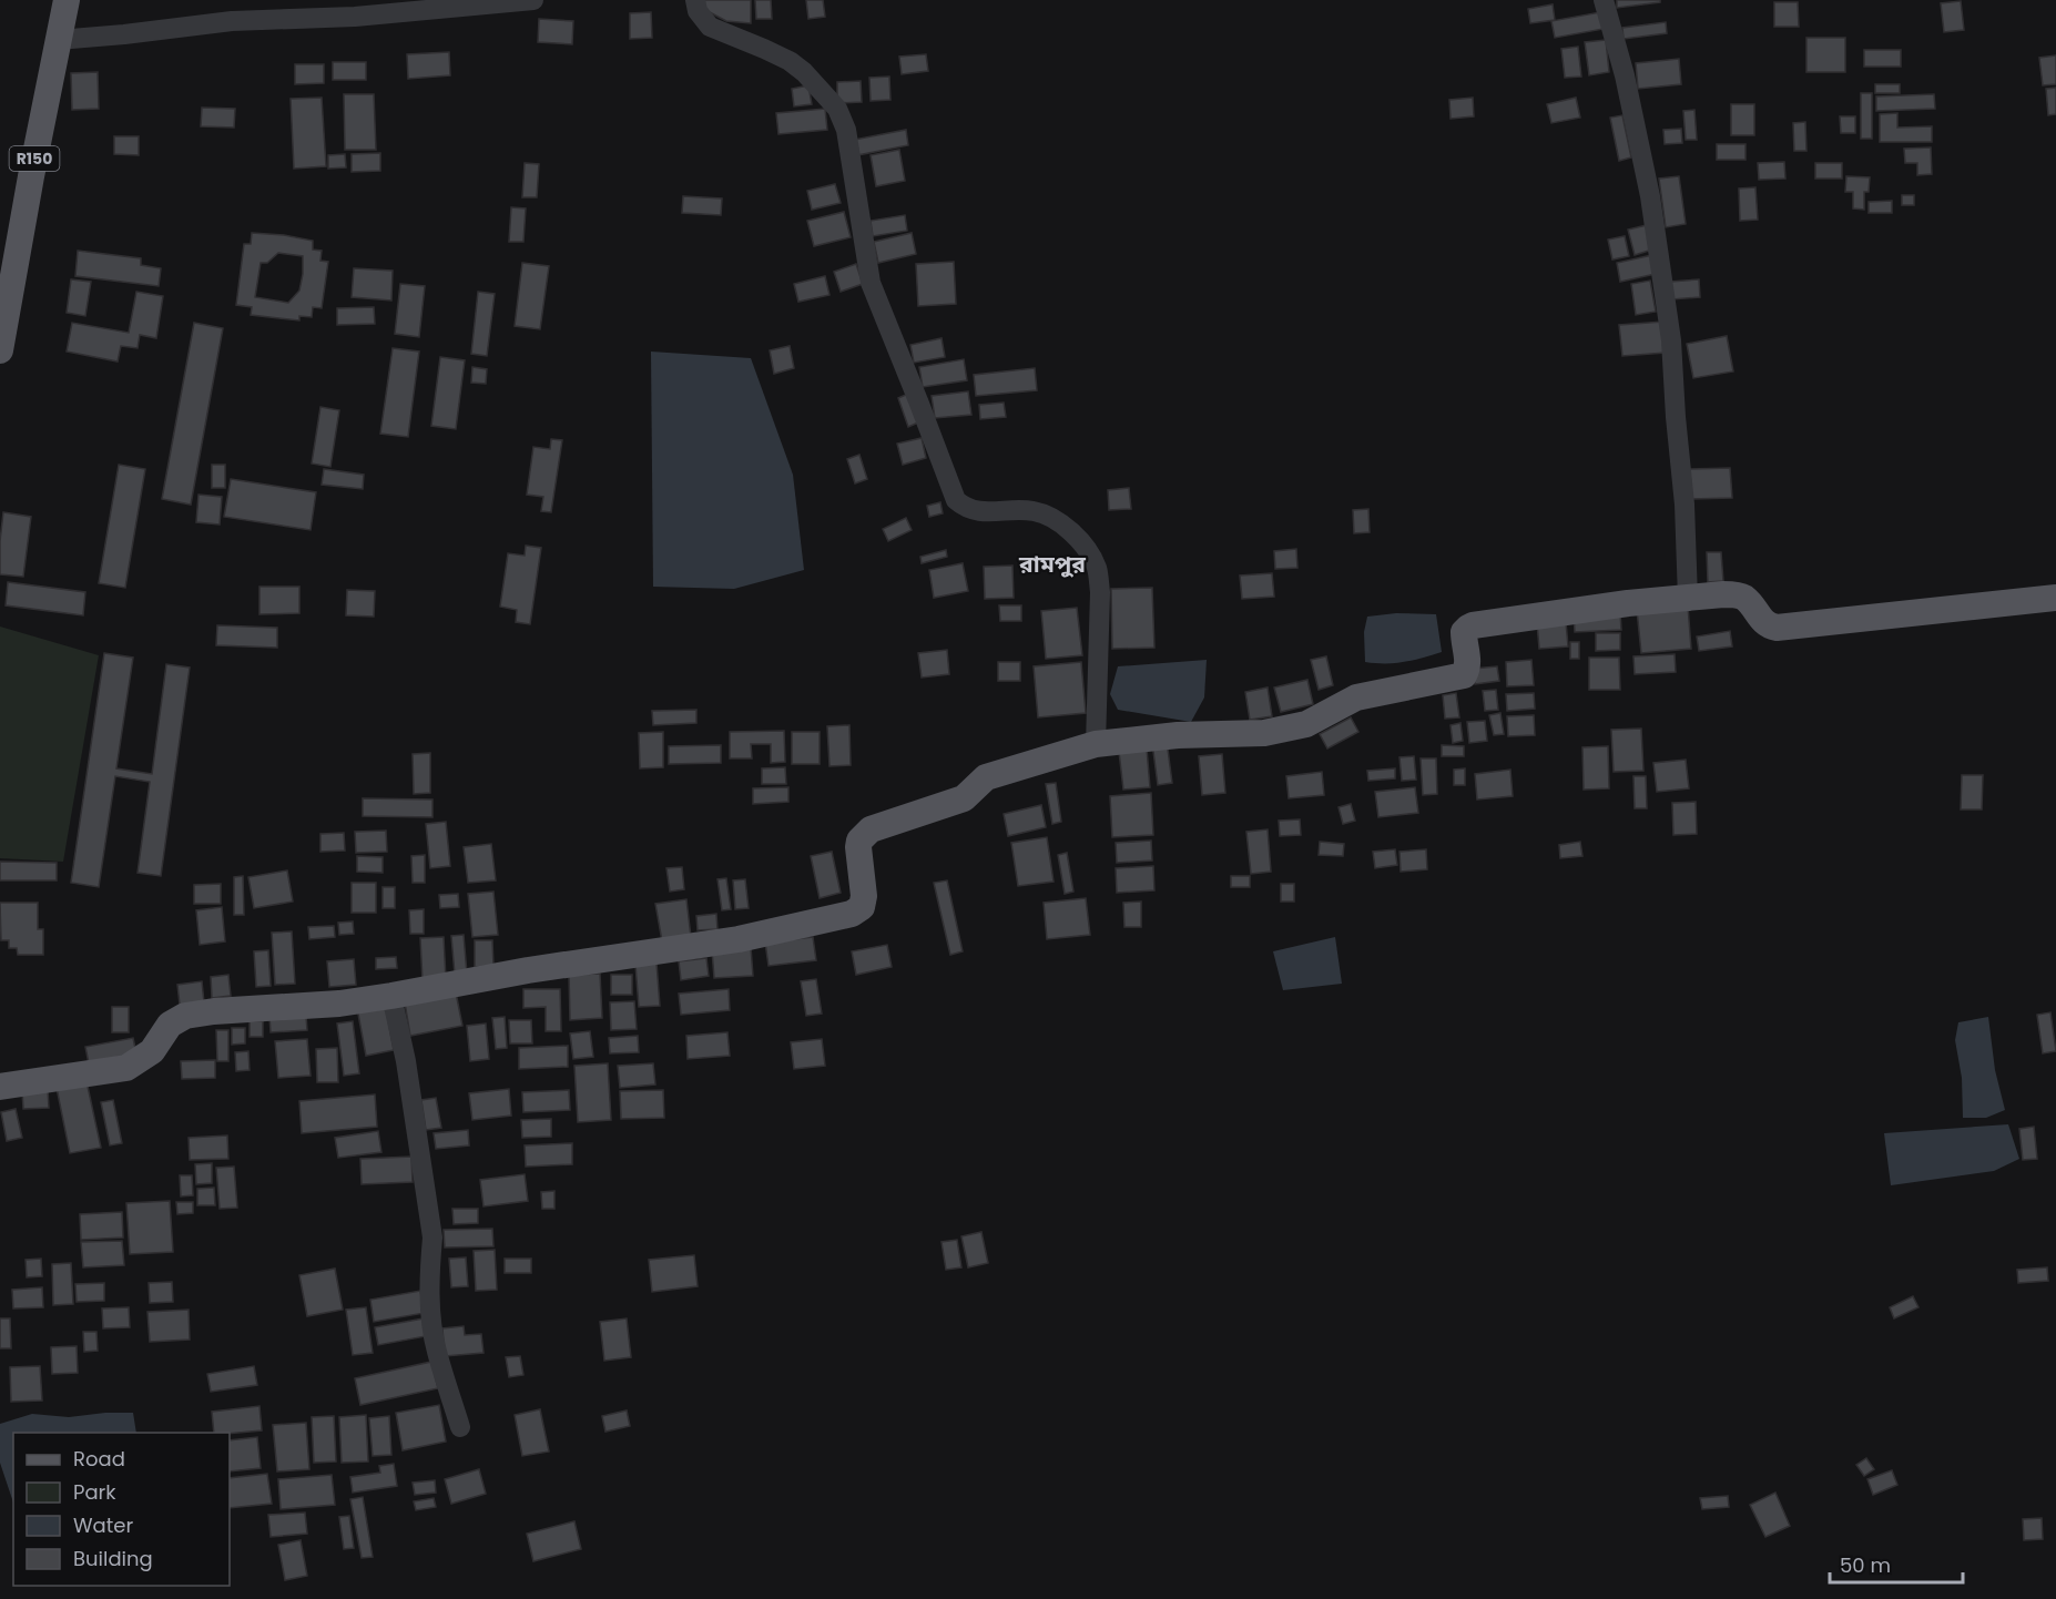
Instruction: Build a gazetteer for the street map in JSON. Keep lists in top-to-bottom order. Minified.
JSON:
{"streets":{"main road":["R150"]},"districts":["রামপুর"],"legend":["Road","Park","Water","Building"],"scale_bar":"50 m"}
